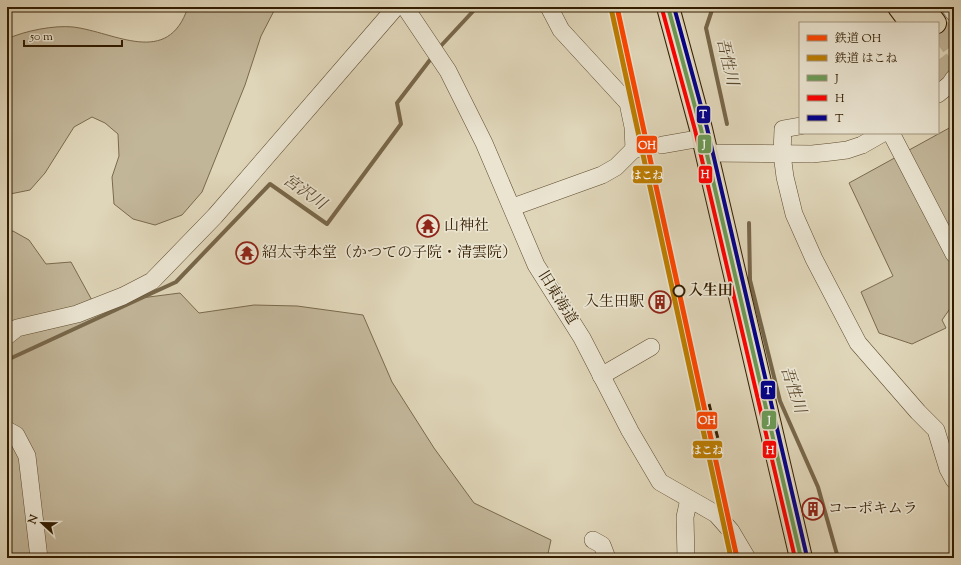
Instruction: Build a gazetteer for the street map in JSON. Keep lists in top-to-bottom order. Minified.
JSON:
{"streets":{"street":["旧東海道"]},"water":["吾性川","宮沢川"],"places":{"temple":["山神社","紹太寺本堂（かつての子院・清雲院）"],"other":["入生田"],"building":["入生田駅","コーポキムラ"]},"lines":["rail line OH","transit line J","transit line T","rail line はこね","transit line H"],"legend":["鉄道 OH","鉄道 はこね","J","H","T"],"scale_bar":"50 m","north":"left"}
